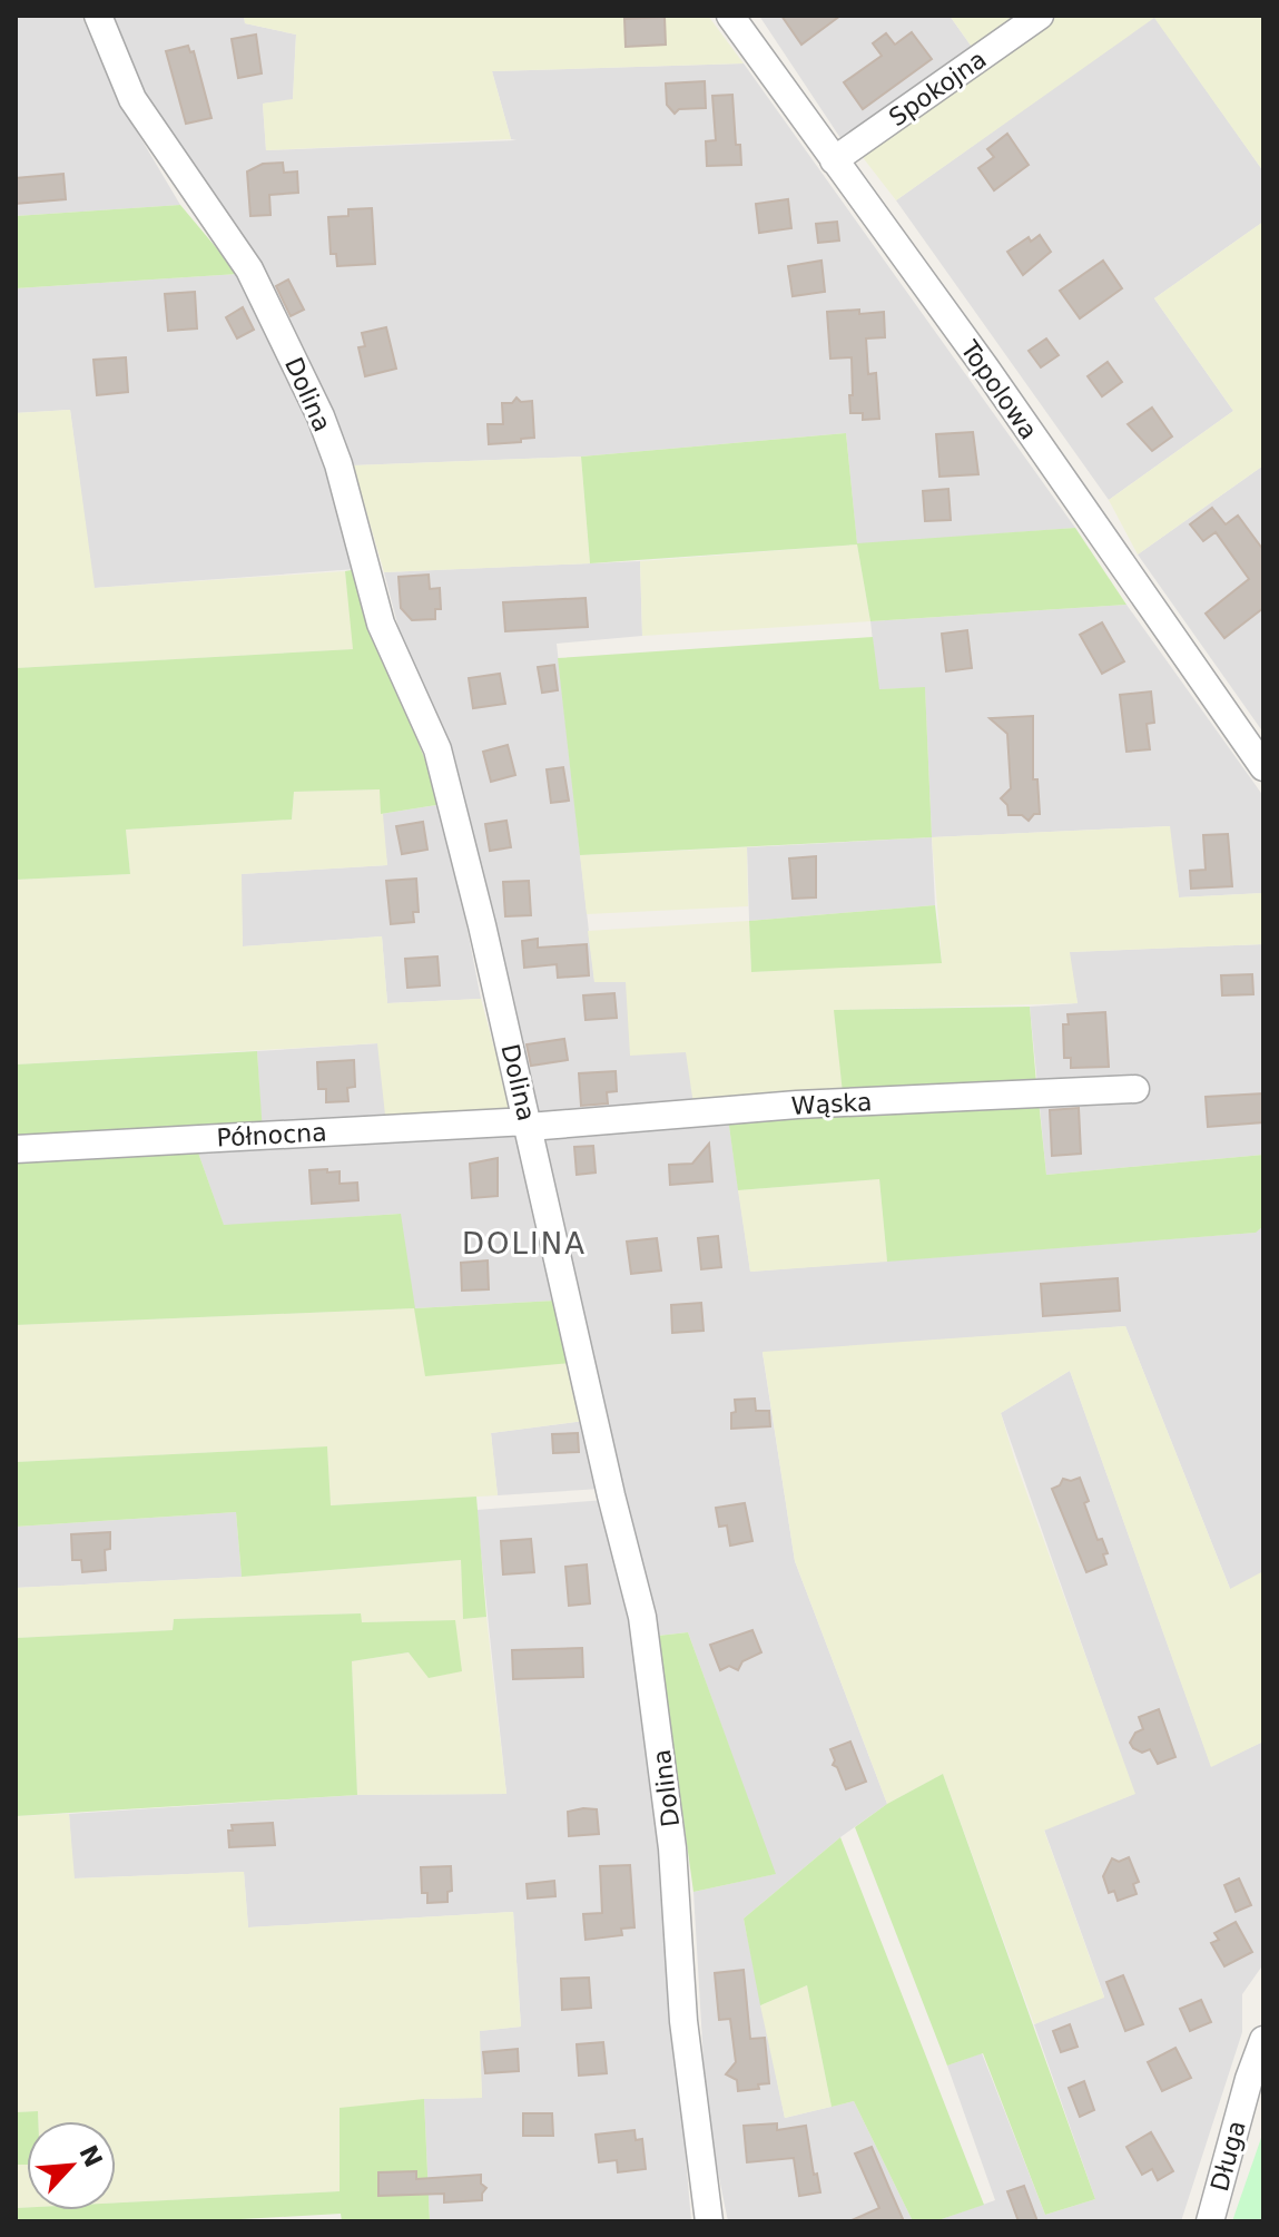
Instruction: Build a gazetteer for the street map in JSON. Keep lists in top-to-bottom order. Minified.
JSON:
{"streets":{"street":["Spokojna","Topolowa","Dolina","Wąska","Północna","Długa"]},"crossings":[["Spokojna","Topolowa"],["Dolina","Wąska"],["Dolina","Północna"],["Wąska","Północna"]],"districts":["DOLINA"],"north":"top right"}
